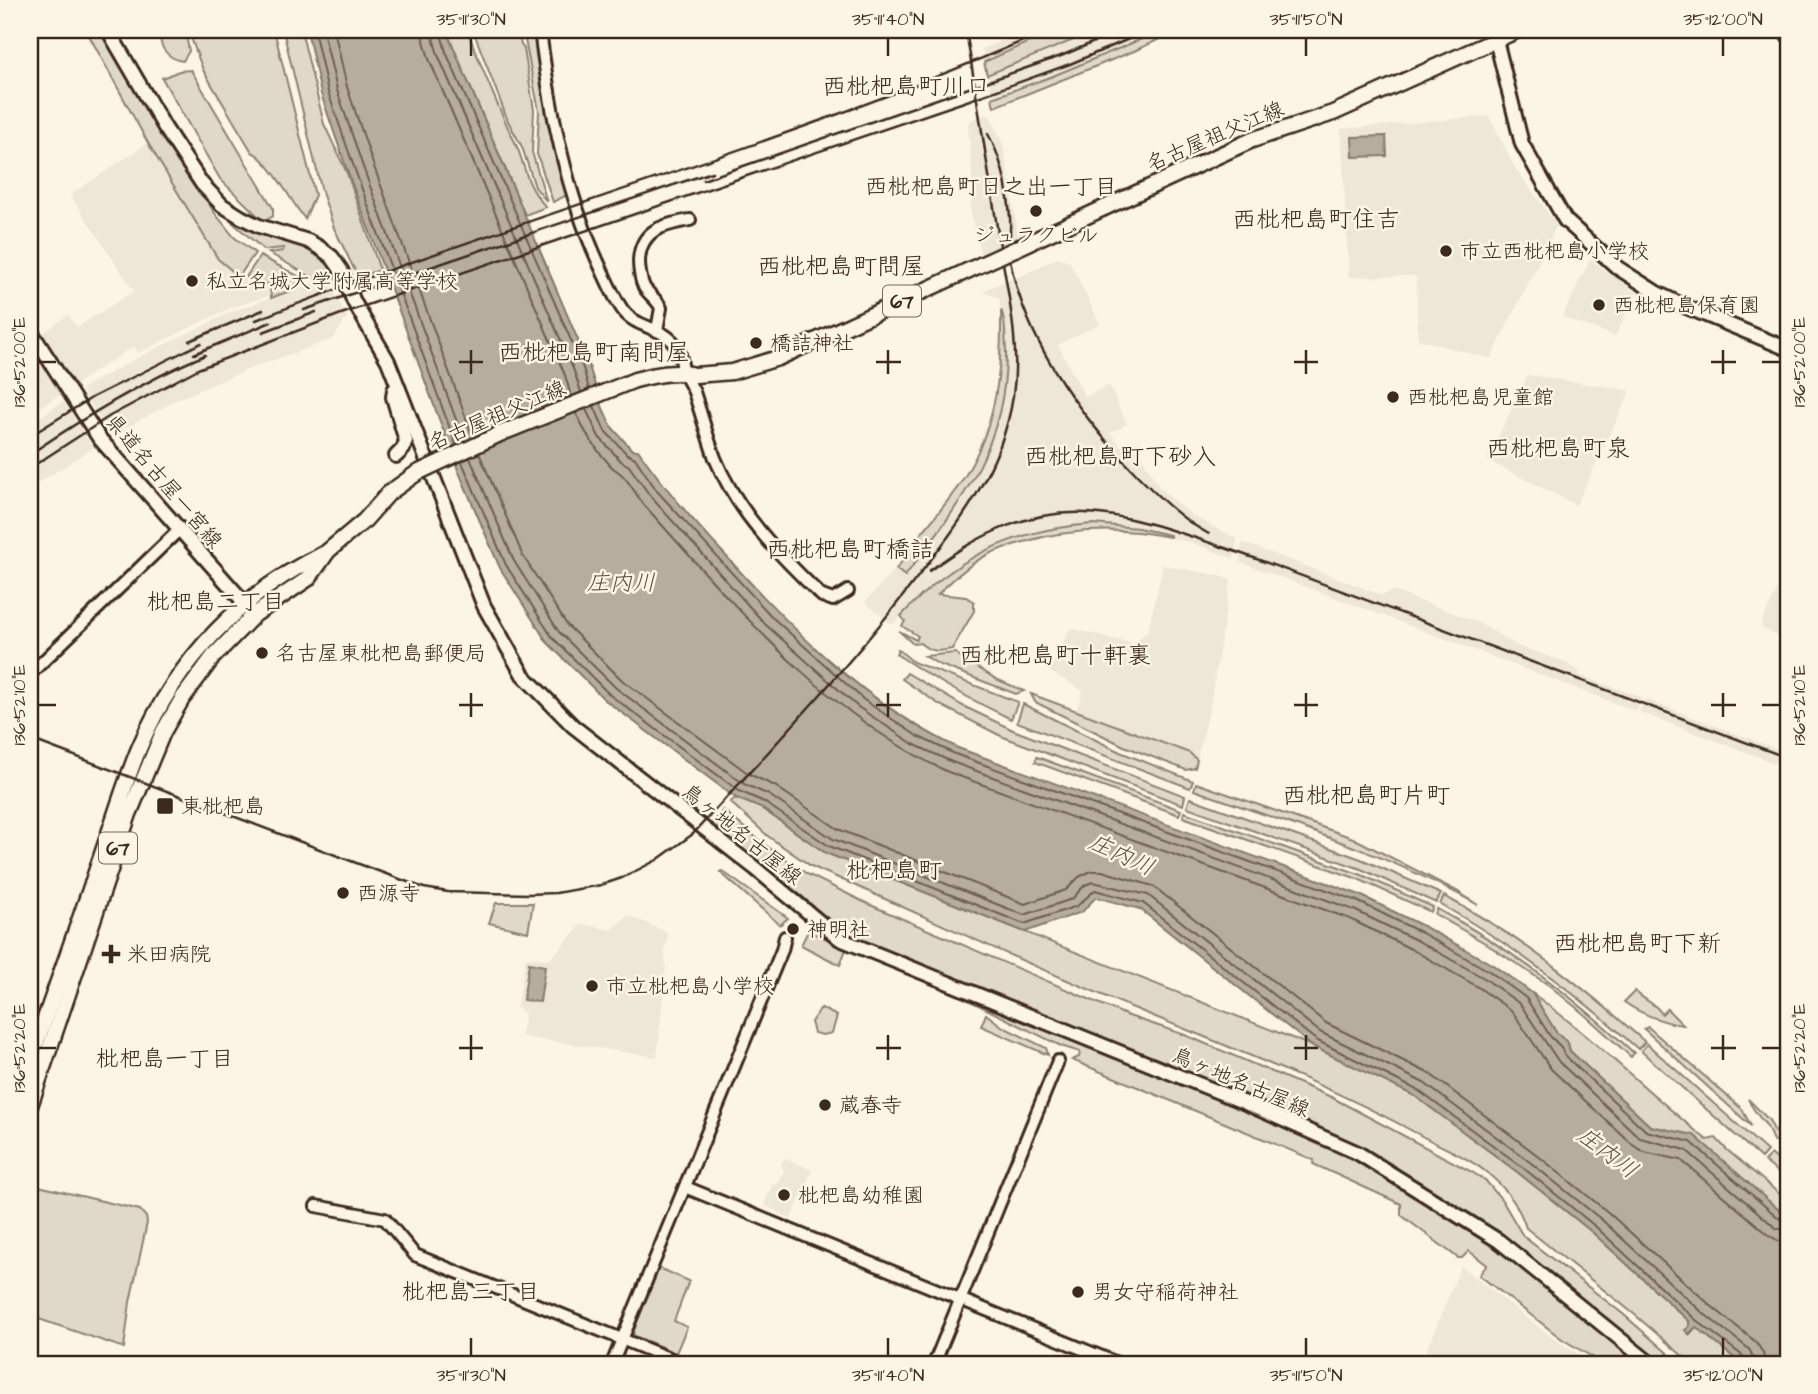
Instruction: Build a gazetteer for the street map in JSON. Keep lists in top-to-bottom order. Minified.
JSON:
{"streets":{"main road":["名古屋祖父江線","67","県道名古屋一宮線","鳥ヶ地名古屋線"]},"crossings":[["名古屋祖父江線","県道名古屋一宮線"]],"districts":["西枇杷島町川口","西枇杷島町日之出一丁目","西枇杷島町住吉","西枇杷島町問屋","西枇杷島町南問屋","西枇杷島町泉","西枇杷島町下砂入","西枇杷島町橋詰","枇杷島二丁目","西枇杷島町十軒裏","西枇杷島町片町","枇杷島町","西枇杷島町下新","枇杷島一丁目","枇杷島三丁目"],"water":["庄内川"],"places":{"other":["ジュラクビル","市立西枇杷島小学校","私立名城大学附属高等学校","西枇杷島保育園","橋詰神社","西枇杷島児童館","名古屋東枇杷島郵便局","西源寺","神明社","市立枇杷島小学校","蔵春寺","枇杷島幼稚園","男女守稲荷神社"],"transit":["東枇杷島"],"health":["米田病院"]},"coordinates":["35°11'30\"N","35°11'40\"N","35°11'50\"N","35°12'00\"N","136°52'00\"E","136°52'10\"E","136°52'20\"E"]}
